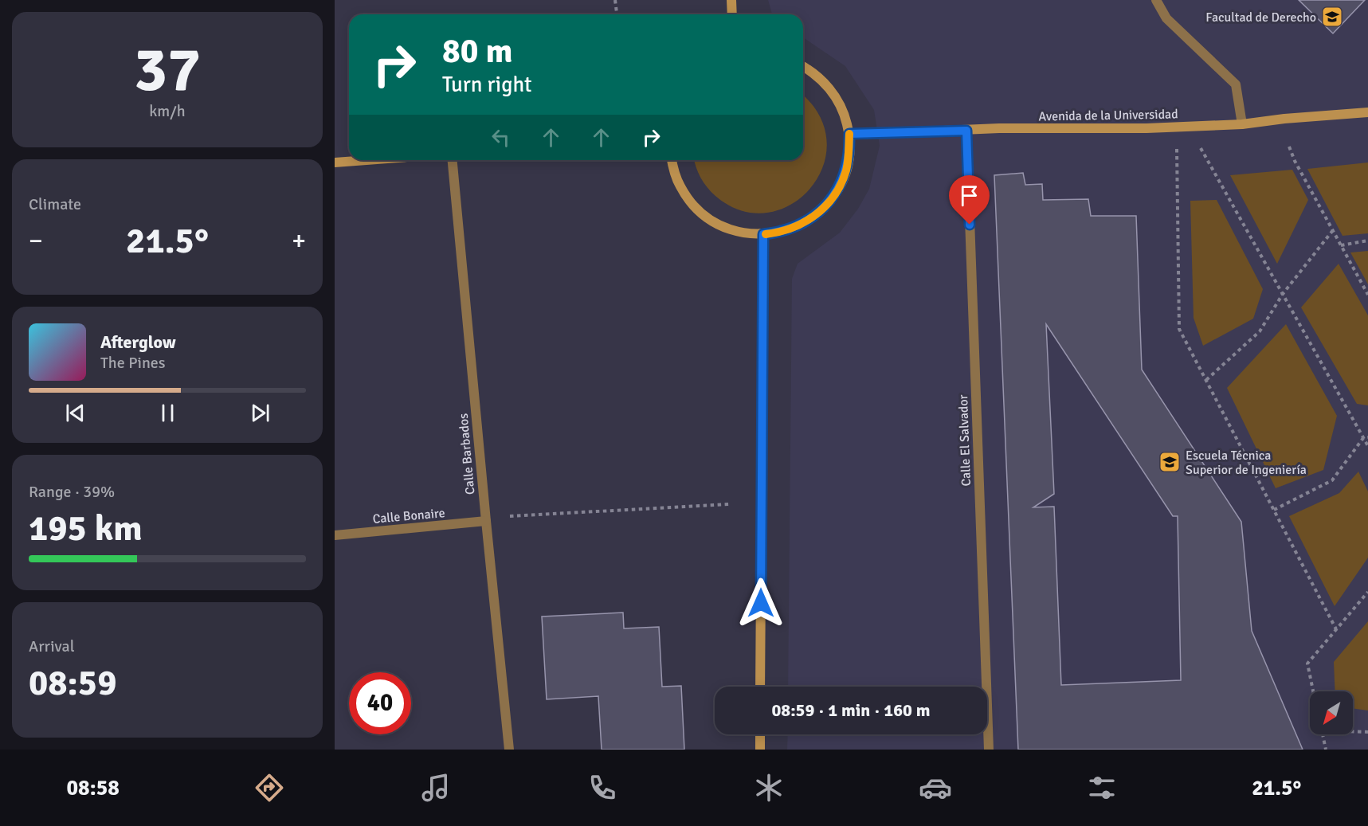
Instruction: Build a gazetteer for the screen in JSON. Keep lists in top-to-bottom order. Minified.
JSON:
{"streets":{"street":["Avenida de la Universidad","Calle El Salvador","Calle Barbados","Calle Bonaire"]},"crossings":[["Avenida de la Universidad","Calle El Salvador"],["Calle Barbados","Calle Bonaire"]],"places":{"school or university":["Facultad de Derecho","Escuela Técnica Superior de Ingeniería"]},"north":"bottom left","page":{"tile":[["37","km/h"],"Climate",["Range · 39%","195 km"],["Arrival","08:59"]],"turn":["80 m","Turn right"],"heat":["−","21.5°","+"],"song":["Afterglow","The Pines"],"limit":"40","trip":"08:59 · 1 min · 160 m","tabs":["08:58","21.5°"]}}
